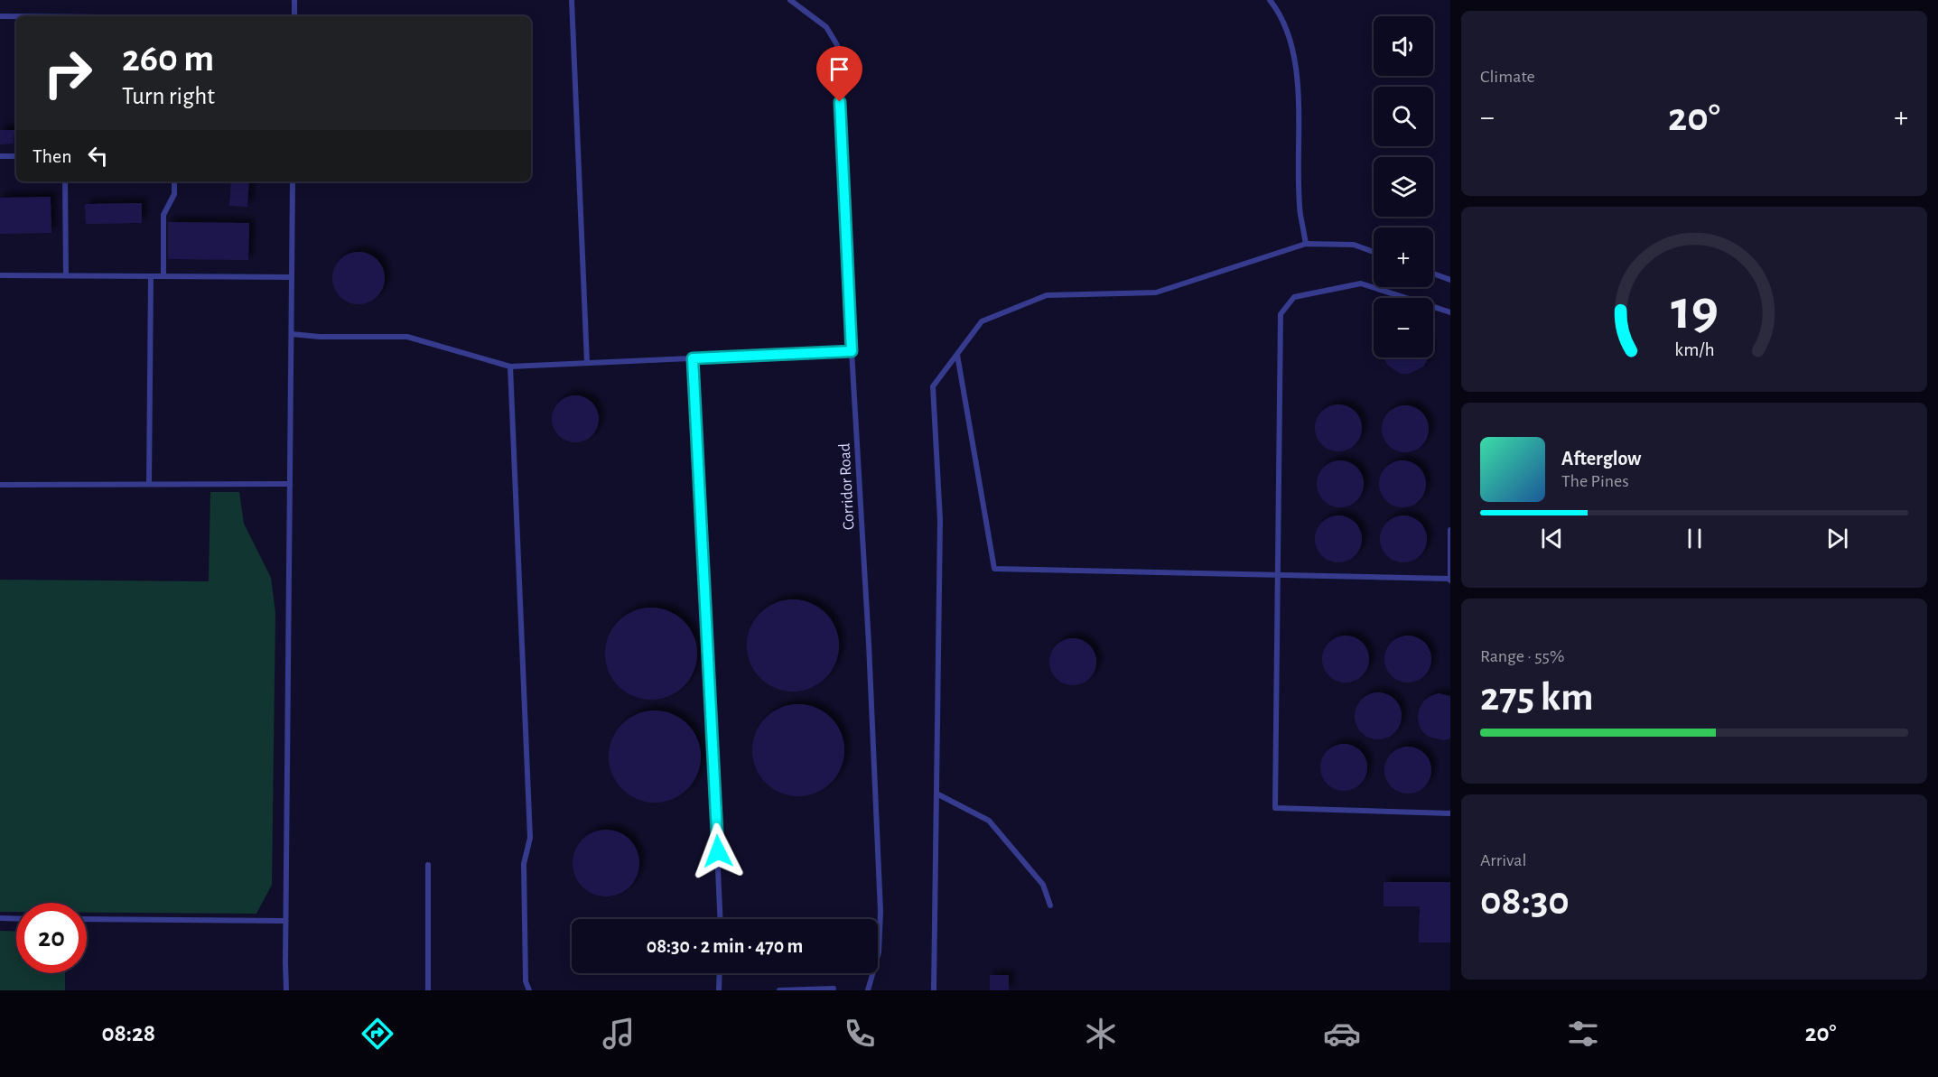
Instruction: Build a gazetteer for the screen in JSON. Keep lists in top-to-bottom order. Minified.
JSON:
{"streets":{"lane":["Corridor Road"]},"page":{"tile":["Climate",["Range · 55%","275 km"],["Arrival","08:30"]],"map_buttons":["+","−"],"turn":["260 m","Turn right"],"heat":["−","20°","+"],"then":"Then","song":["Afterglow","The Pines"],"limit":"20","trip":"08:30 · 2 min · 470 m","tabs":["08:28","20°"],"gauge":["19","km/h"]}}
